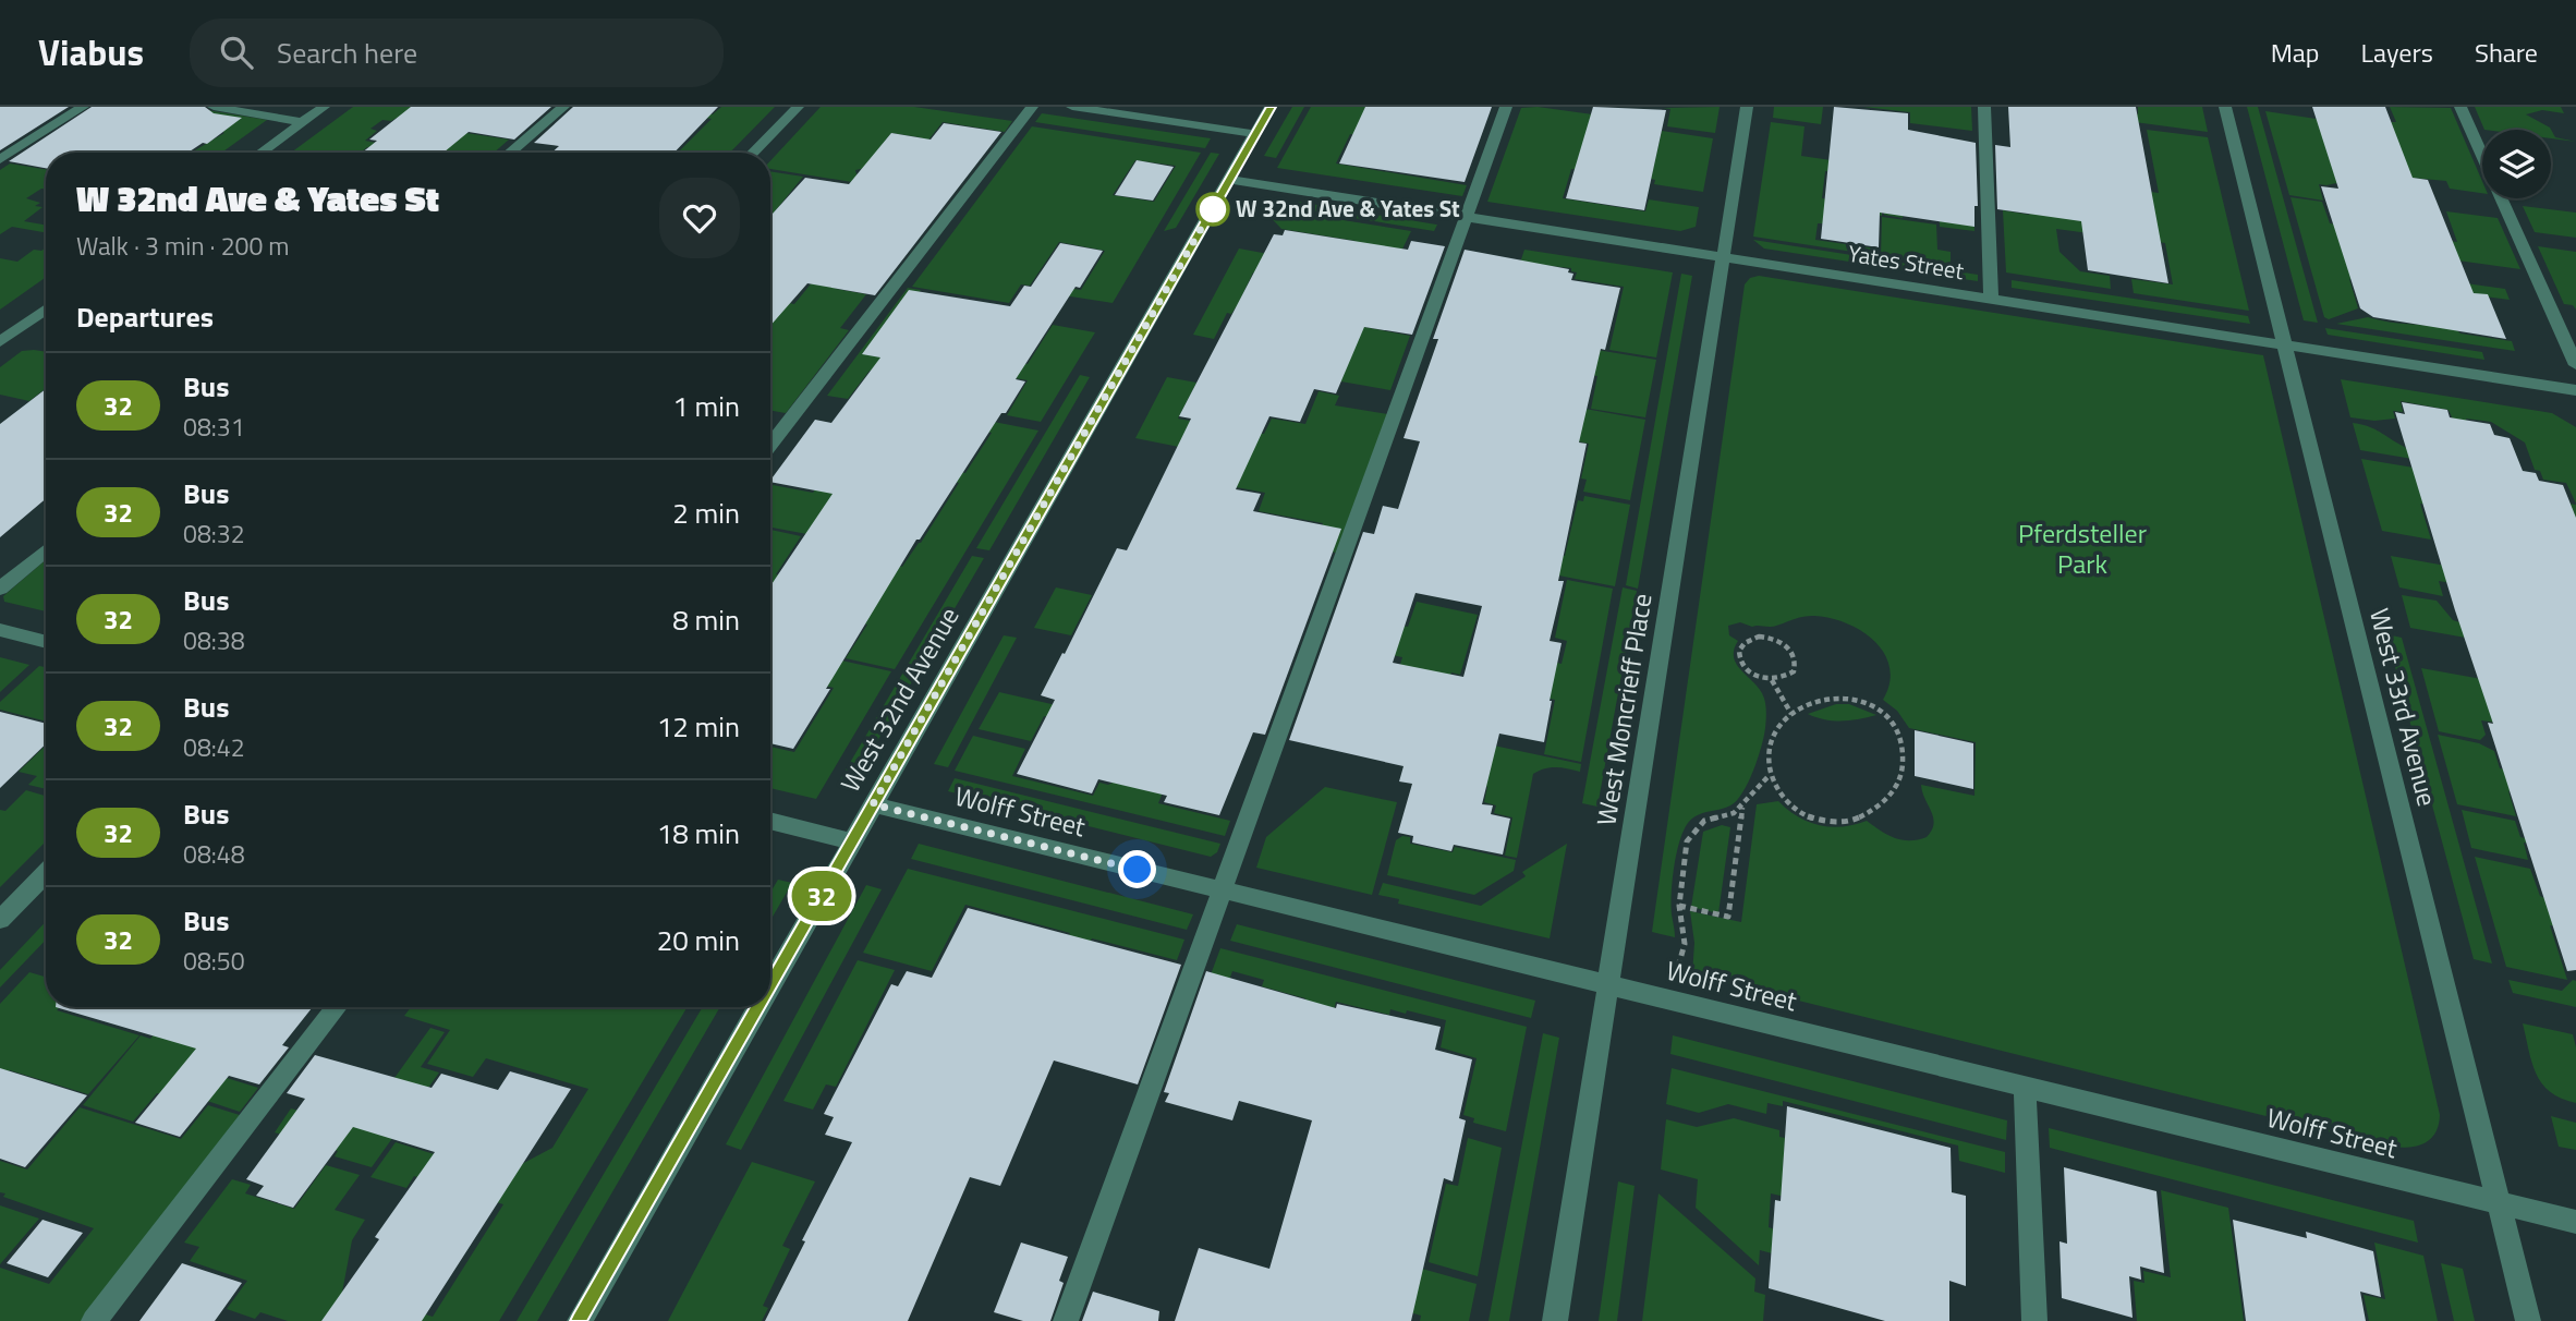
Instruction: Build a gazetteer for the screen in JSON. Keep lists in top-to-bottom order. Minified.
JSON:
{"streets":{"street":["Yates Street","West 32nd Avenue","West 33rd Avenue","West Moncrieff Place","Wolff Street"]},"crossings":[["Yates Street","West 32nd Avenue"],["Yates Street","West 33rd Avenue"],["Yates Street","West Moncrieff Place"],["West 32nd Avenue","Wolff Street"],["West 33rd Avenue","Wolff Street"],["West Moncrieff Place","Wolff Street"]],"parks":["Pferdsteller Park"],"places":["W 32nd Ave & Yates St"],"lines":["bus line 32"],"page":{"header":"Viabus","search":"Search here","nav":["Map","Layers","Share"],"on_map":"32","heading":[["W 32nd Ave & Yates St","Walk · 3 min · 200 m"],"Departures"],"list":[{"mark":"32","name":"Bus","note":"08:31","value":"1 min"},{"mark":"32","name":"Bus","note":"08:32","value":"2 min"},{"mark":"32","name":"Bus","note":"08:38","value":"8 min"},{"mark":"32","name":"Bus","note":"08:42","value":"12 min"},{"mark":"32","name":"Bus","note":"08:48","value":"18 min"},{"mark":"32","name":"Bus","note":"08:50","value":"20 min"}]}}
